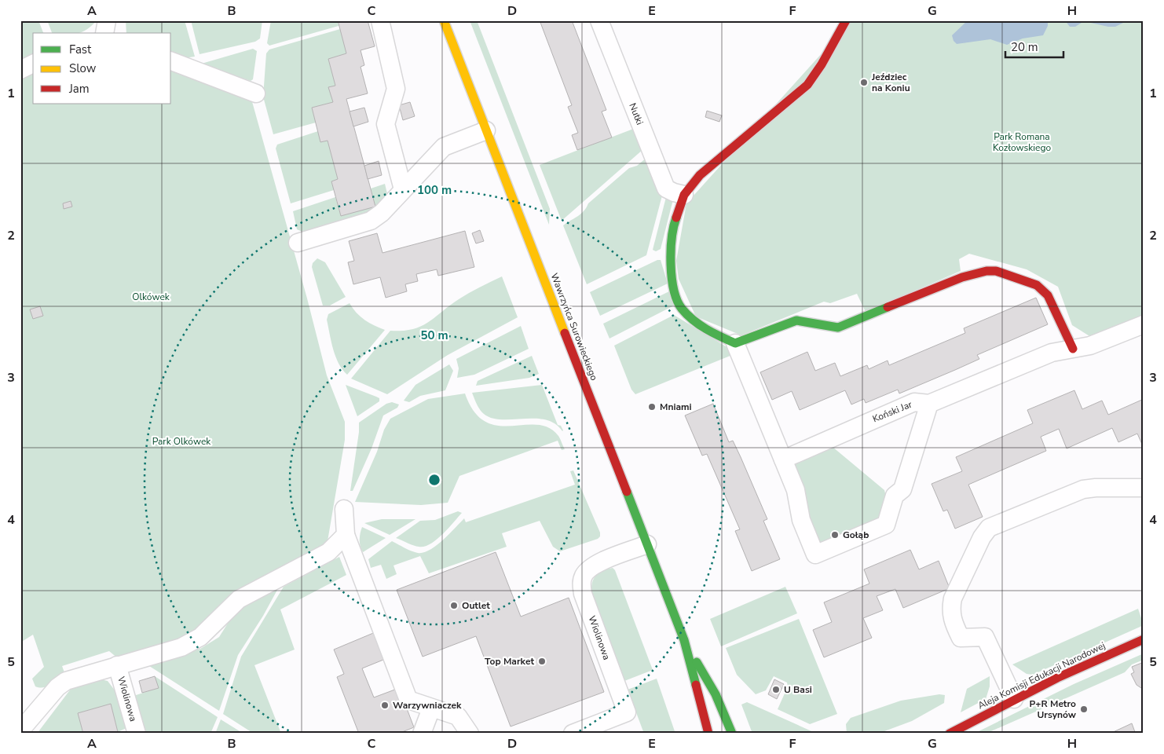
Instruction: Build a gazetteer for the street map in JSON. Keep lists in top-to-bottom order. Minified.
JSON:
{"streets":{"street":["Nutki","Wawrzyńca Surowieckiego","Koński Jar","Wiolinowa","Aleja Komisji Edukacji Narodowej"]},"crossings":[["Wawrzyńca Surowieckiego","Wiolinowa"]],"parks":["Park Romana Kozłowskiego","Olkówek","Park Olkówek"],"places":["Jeździec na Koniu","Mniami","Gołąb","Outlet","Top Market","U Basi","Warzywniaczek","P+R Metro Ursynów"],"legend":["Fast","Slow","Jam"],"scale_bar":"20 m","grid":{"columns":["A","B","C","D","E","F","G","H"],"rows":["1","2","3","4","5"]},"rings":["100 m","50 m"]}
